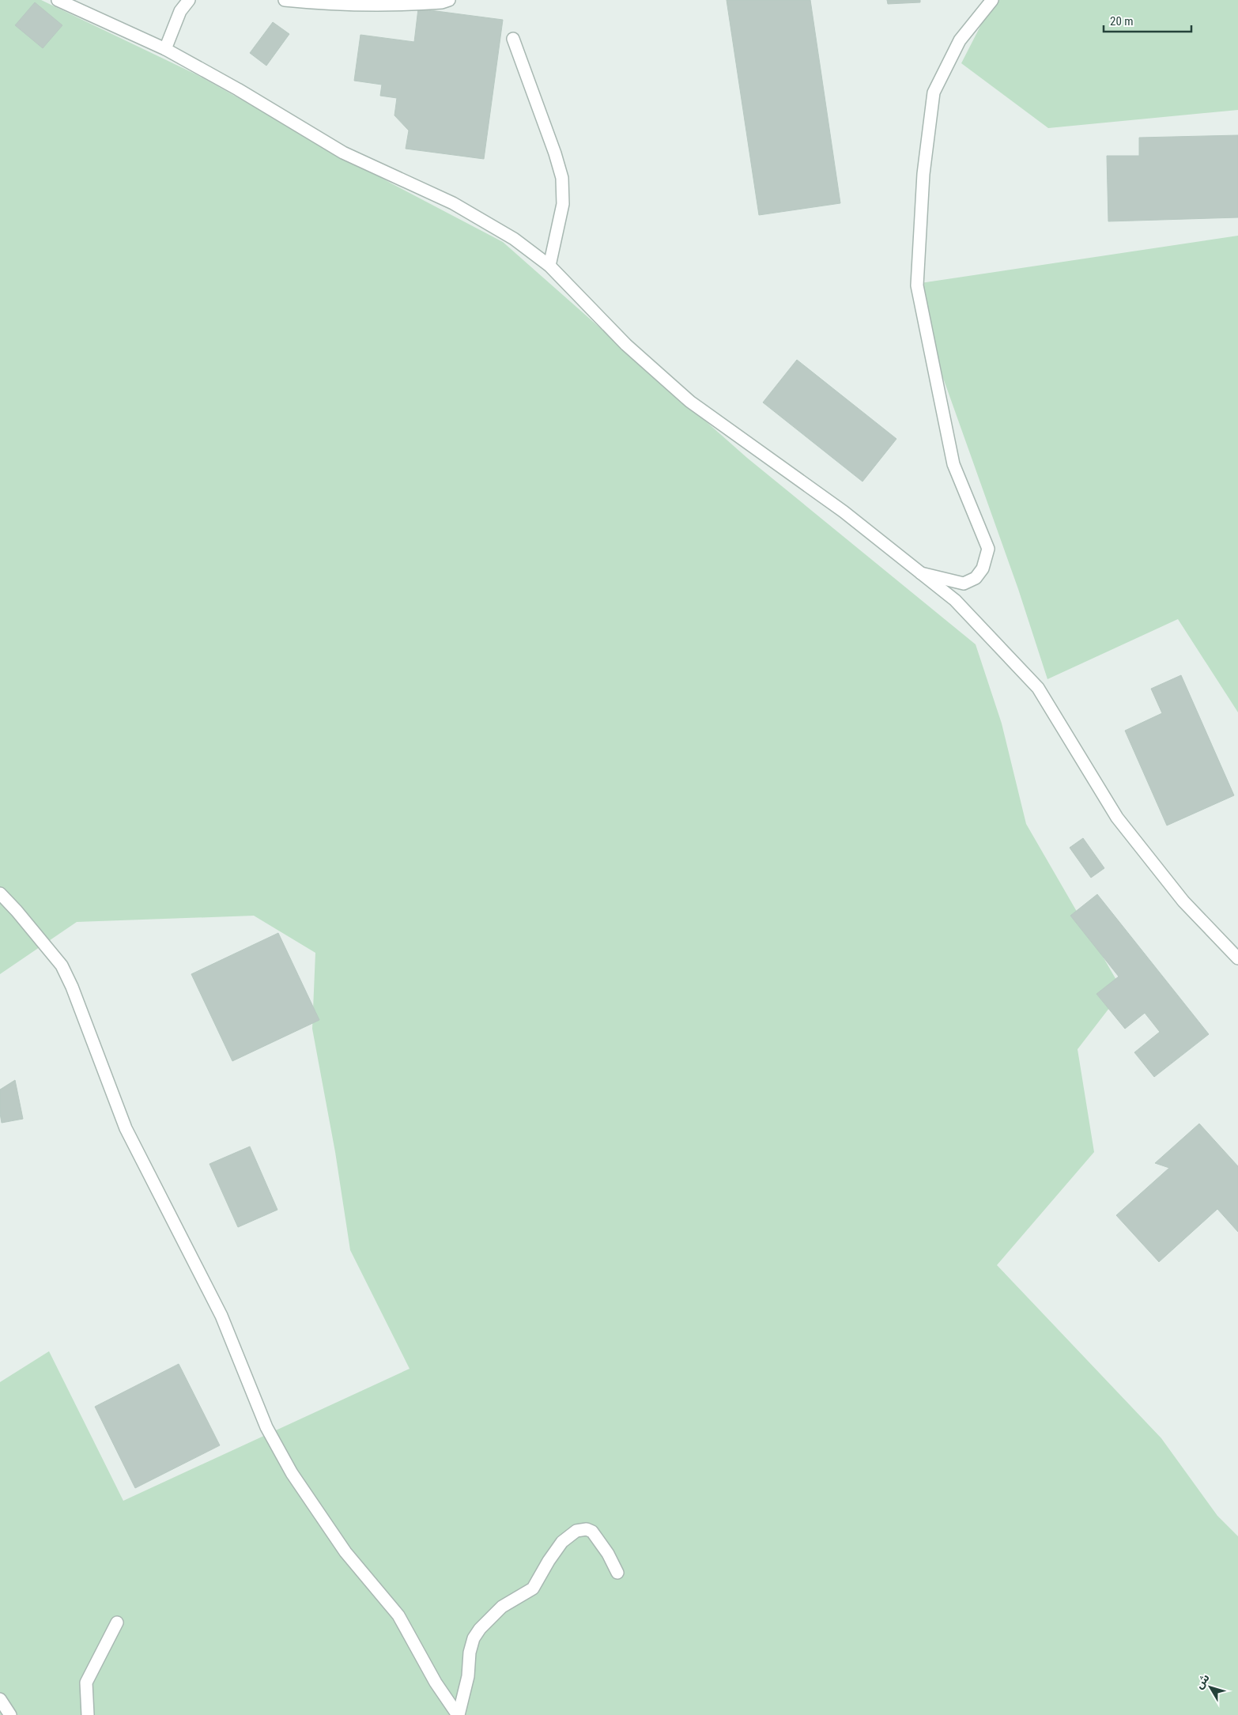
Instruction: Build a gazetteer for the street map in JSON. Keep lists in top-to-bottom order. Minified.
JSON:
{"scale_bar":"20 m","north":"top left"}
